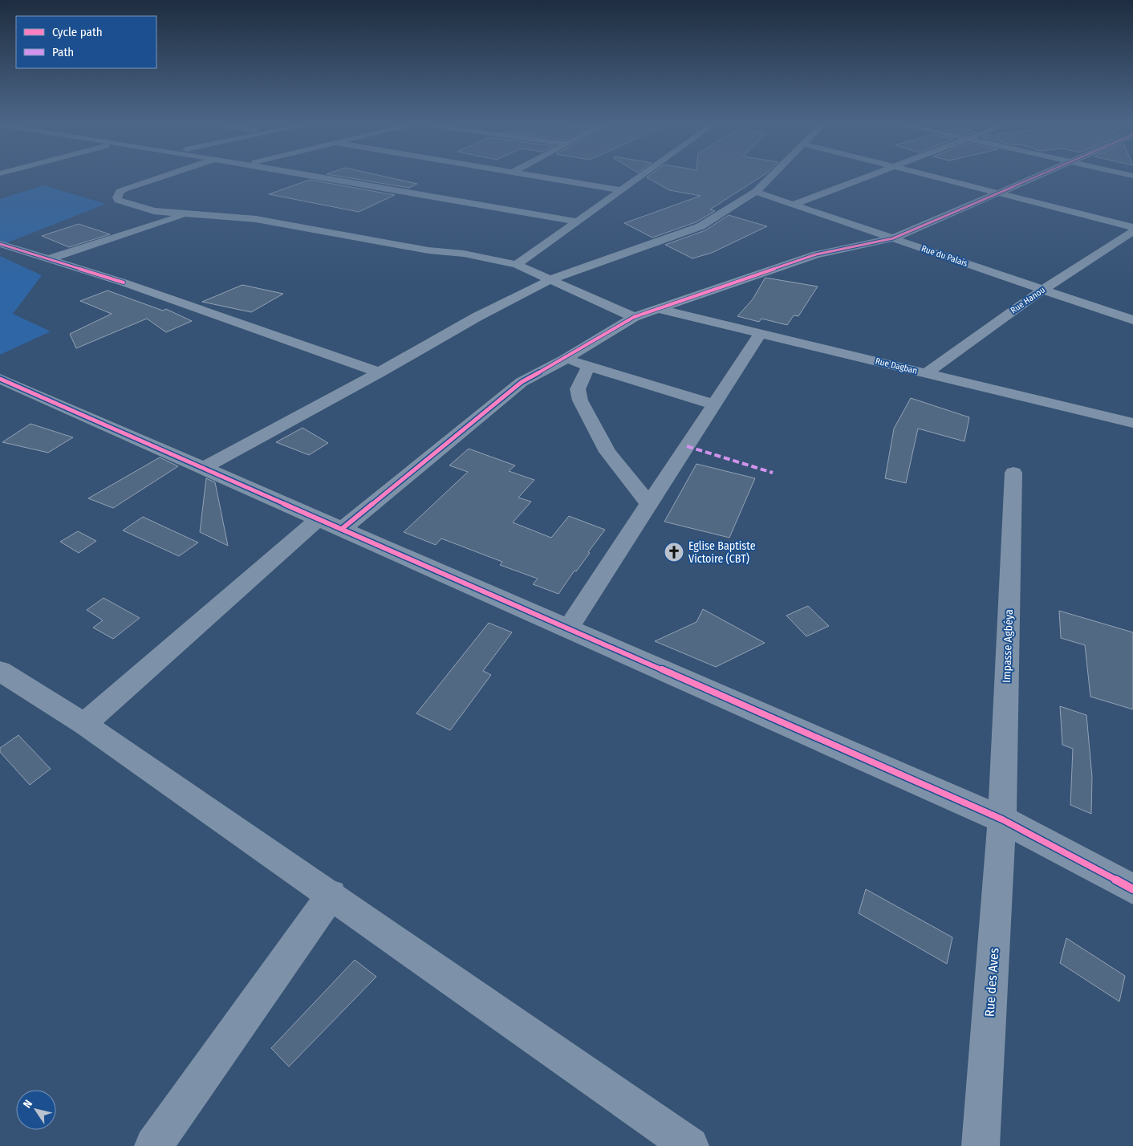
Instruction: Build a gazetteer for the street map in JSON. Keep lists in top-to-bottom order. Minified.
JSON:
{"streets":{"street":["Rue du Palais","Rue Hanou","Rue Dagban","Impasse Agbéya","Rue des Aves"]},"crossings":[["Rue du Palais","Rue Hanou"],["Rue Hanou","Rue Dagban"],["Impasse Agbéya","Rue des Aves"]],"places":{"church":["Eglise Baptiste Victoire (CBT)"]},"legend":["Cycle path","Path"],"north":"top left"}
